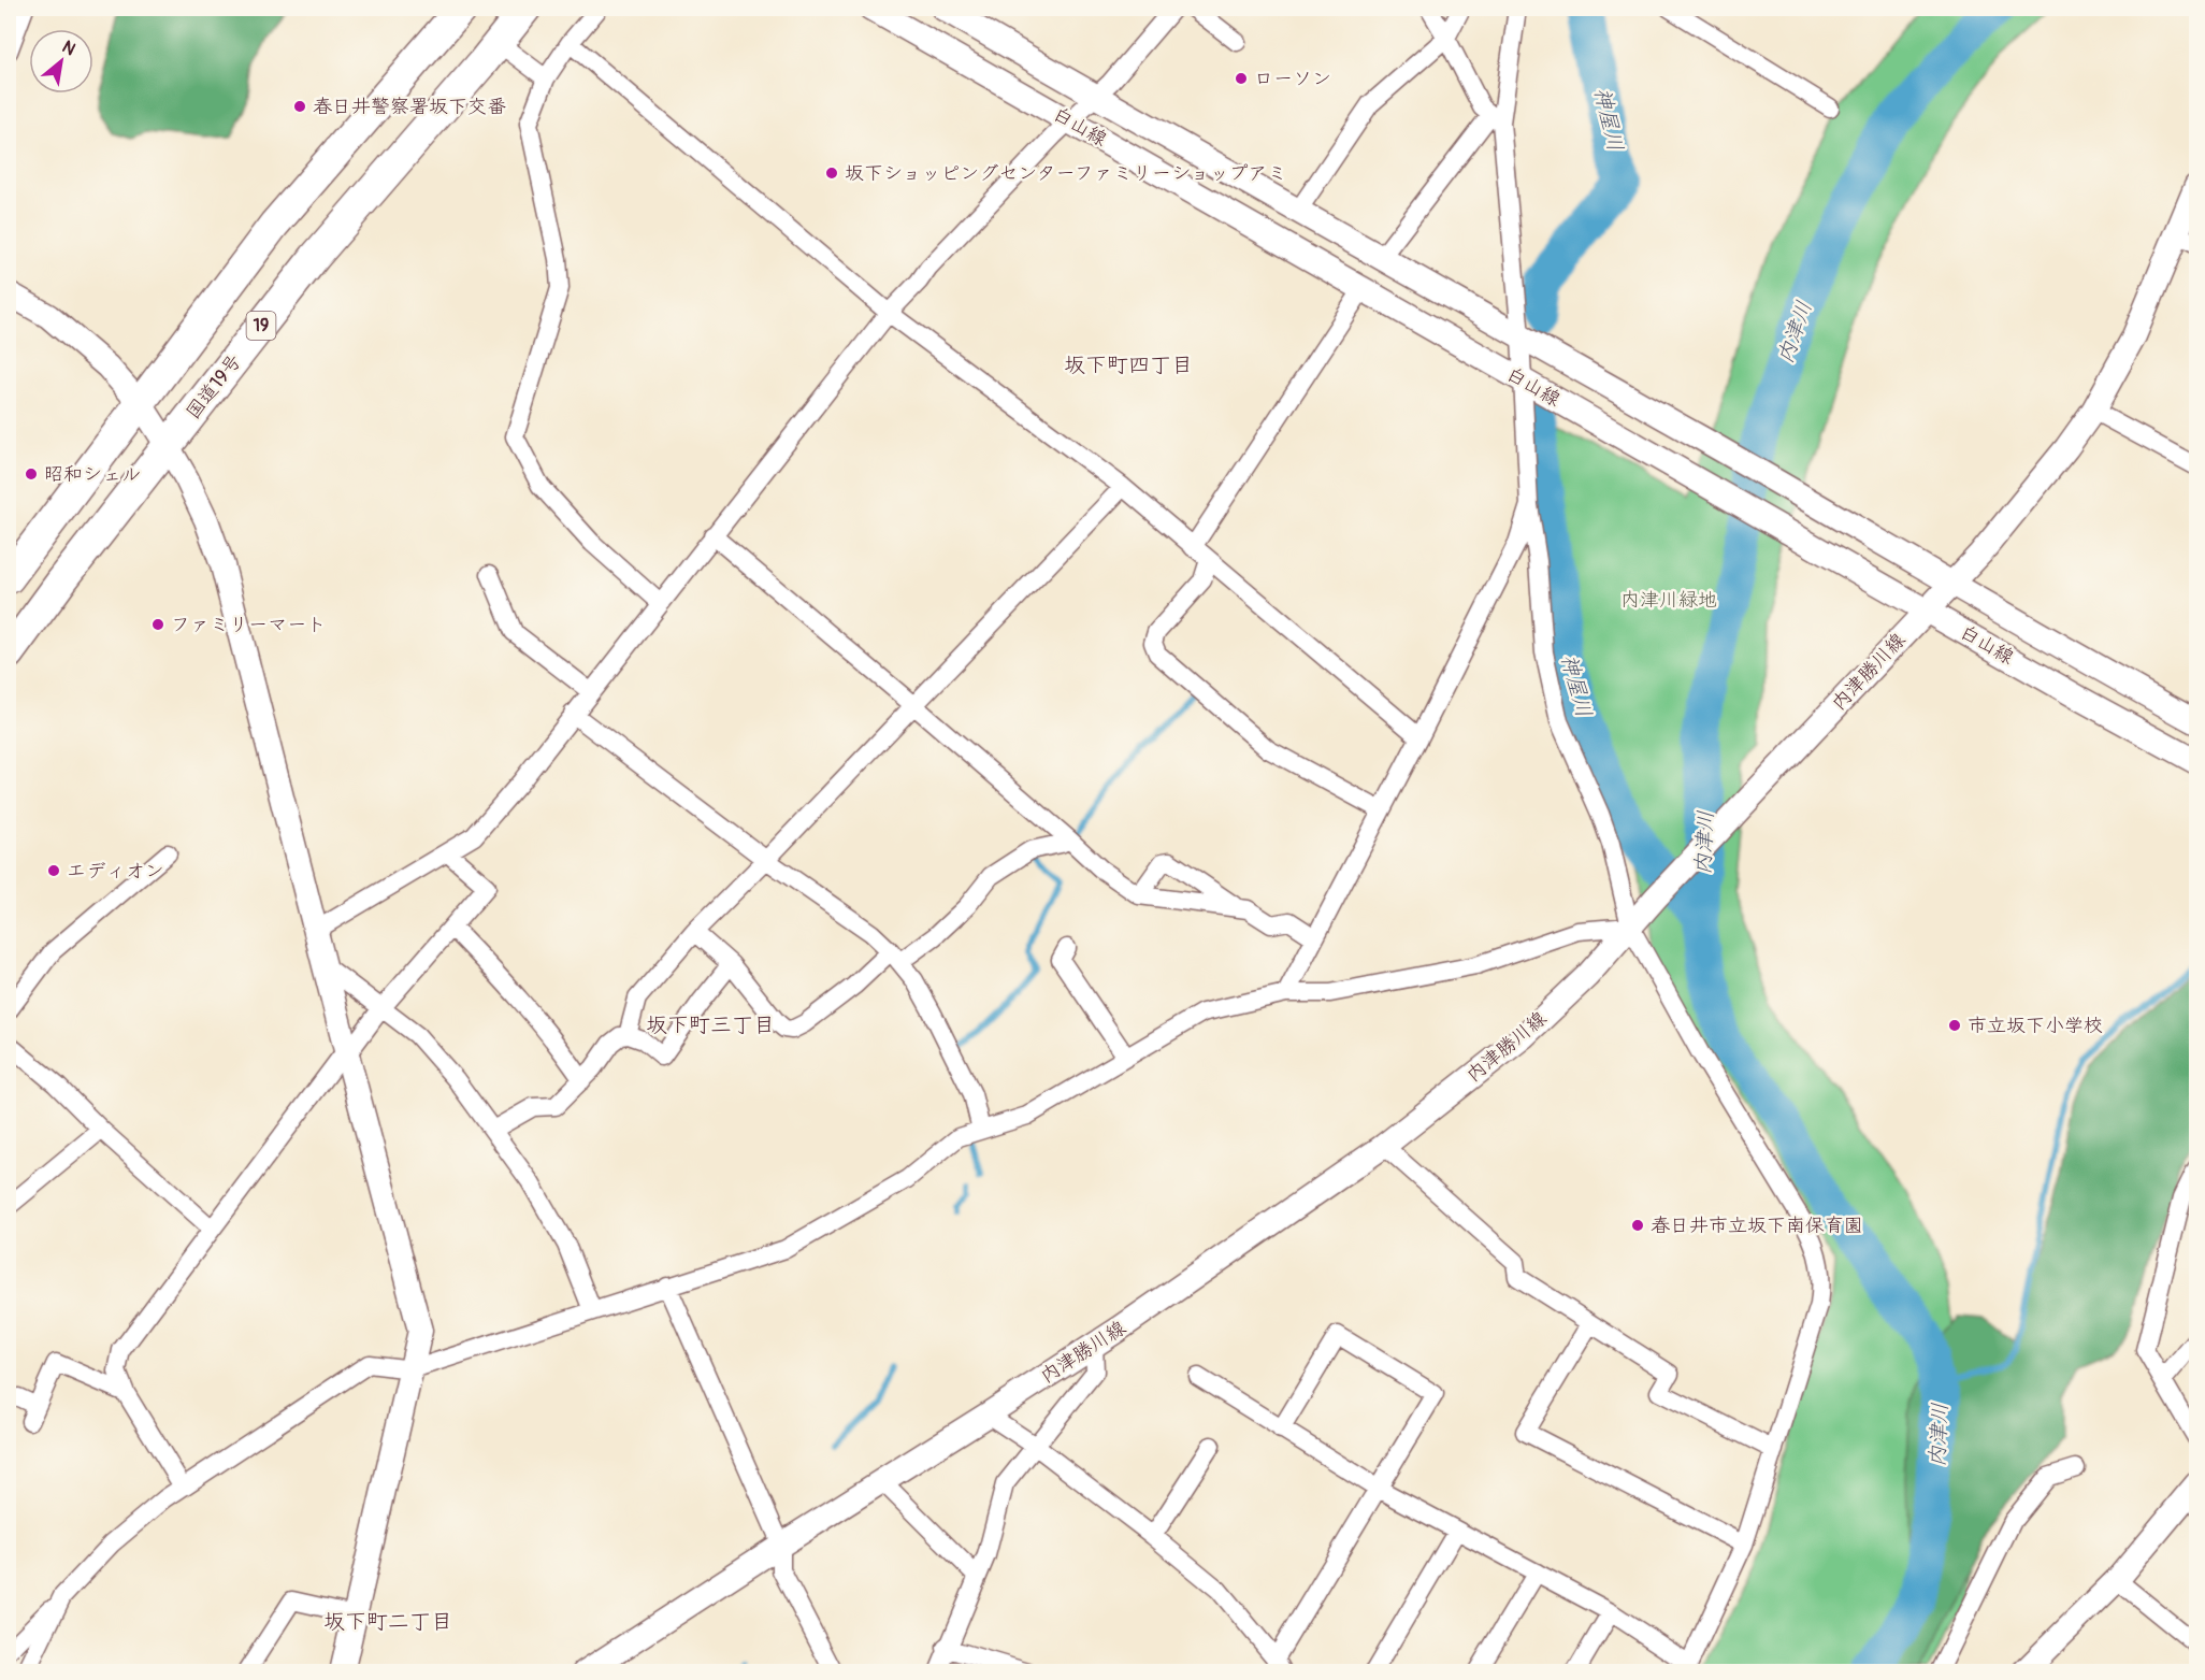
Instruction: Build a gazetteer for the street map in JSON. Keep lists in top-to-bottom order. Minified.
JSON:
{"streets":{"highway":["19","国道19号"],"street":["白山線","内津勝川線"]},"crossings":[["白山線","内津勝川線"]],"districts":["坂下町四丁目","坂下町三丁目","坂下町二丁目"],"water":["神屋川","内津川"],"parks":["内津川緑地"],"places":["ローソン","春日井警察署坂下交番","坂下ショッピングセンターファミリーショップアミ","昭和シェル","ファミリーマート","エディオン","市立坂下小学校","春日井市立坂下南保育園"],"north":"top right"}
